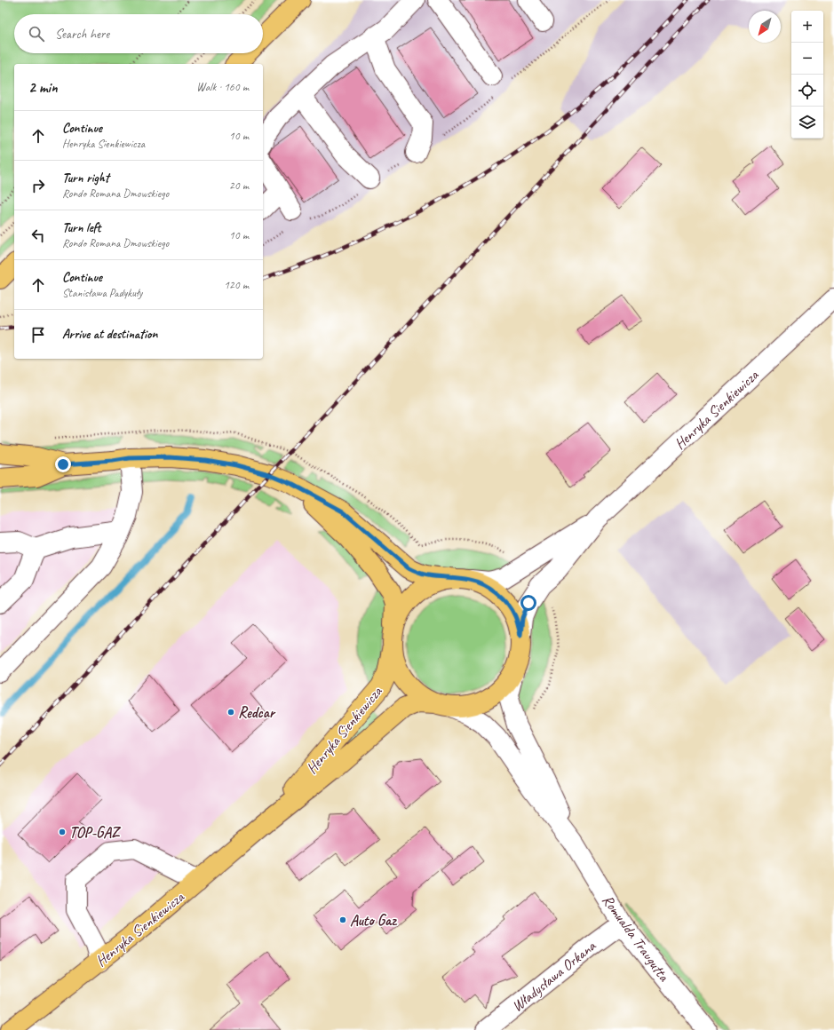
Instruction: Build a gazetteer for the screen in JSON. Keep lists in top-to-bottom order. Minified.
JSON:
{"streets":{"main road":["Henryka Sienkiewicza"],"street":["Romualda Traugutta","Władysława Orkana"]},"crossings":[["Henryka Sienkiewicza","Romualda Traugutta"],["Romualda Traugutta","Władysława Orkana"]],"places":["Redcar","TOP-GAZ","Auto Gaz"],"north":"bottom left","page":{"map_buttons":["+","−"],"search":"Search here","heading":["2 min","Walk · 160 m"],"list":[["Continue","Henryka Sienkiewicza","10 m"],["Turn right","Rondo Romana Dmowskiego","20 m"],["Turn left","Rondo Romana Dmowskiego","10 m"],["Continue","Stanisława Padykuły","120 m"],"Arrive at destination"]}}
